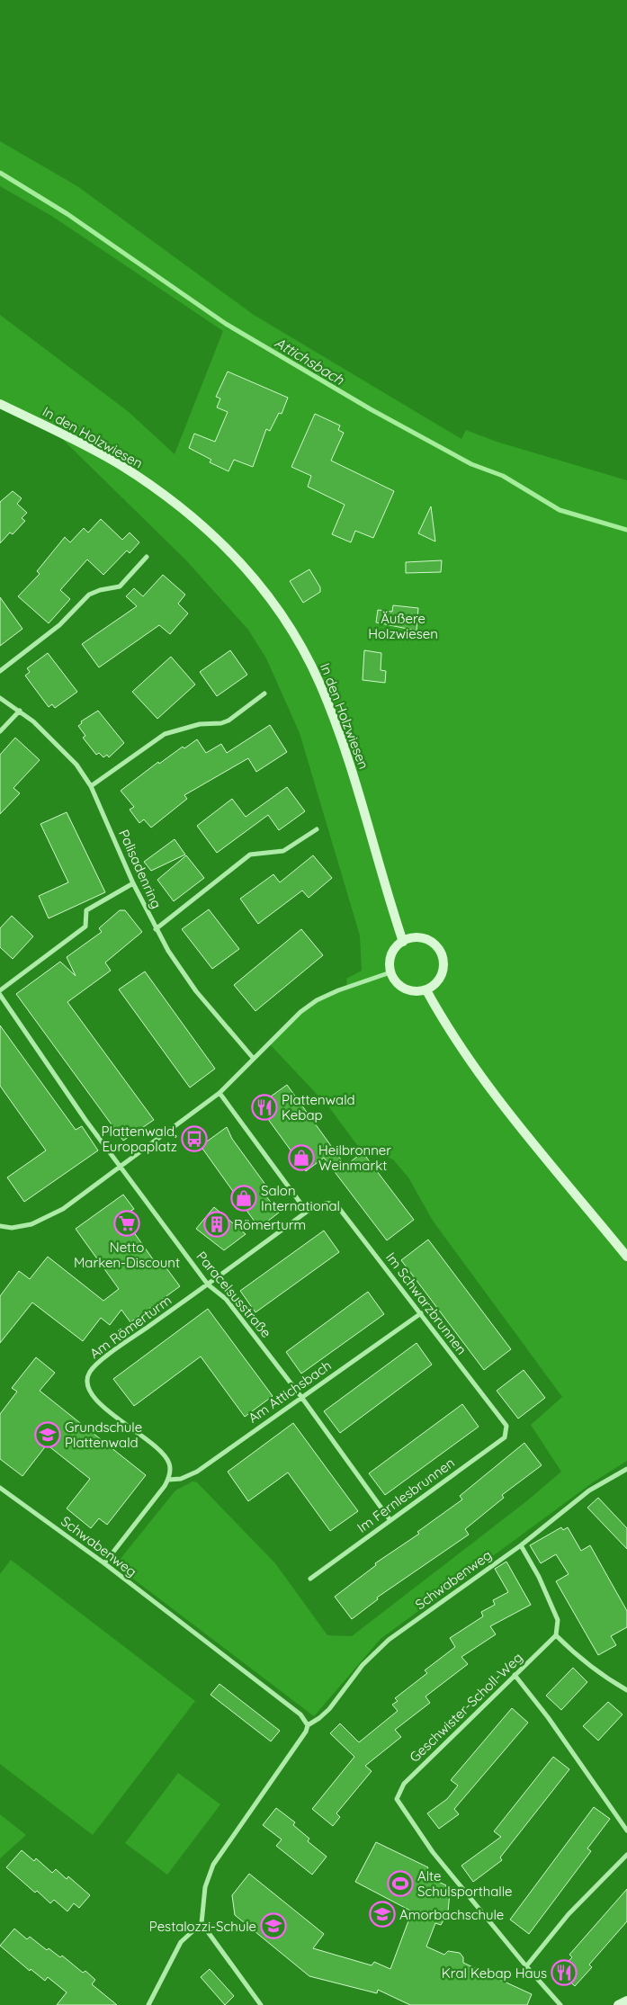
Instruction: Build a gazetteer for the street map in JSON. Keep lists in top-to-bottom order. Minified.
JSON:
{"streets":{"street":["In den Holzwiesen","Palisadenring","Paracelsusstraße","Im Schwarzbrunnen","Am Römerturm","Am Attichsbach","Im Fernlesbrunnen","Schwabenweg","Geschwister-Scholl-Weg"]},"crossings":[["Paracelsusstraße","Am Römerturm"],["Paracelsusstraße","Am Attichsbach"],["Paracelsusstraße","Im Fernlesbrunnen"],["Im Schwarzbrunnen","Am Römerturm"],["Im Schwarzbrunnen","Am Attichsbach"],["Im Schwarzbrunnen","Im Fernlesbrunnen"],["Am Römerturm","Am Attichsbach"]],"water":["Attichsbach"],"parks":["Äußere Holzwiesen"],"places":{"restaurant":["Plattenwald Kebap","Kral Kebap Haus"],"bus stop":["Plattenwald, Europaplatz"],"shop":["Heilbronner Weinmarkt","Salon International"],"supermarket":["Netto Marken-Discount"],"building":["Römerturm"],"school or university":["Grundschule Plattenwald","Amorbachschule","Pestalozzi-Schule"],"sports":["Alte Schulsporthalle"]}}
